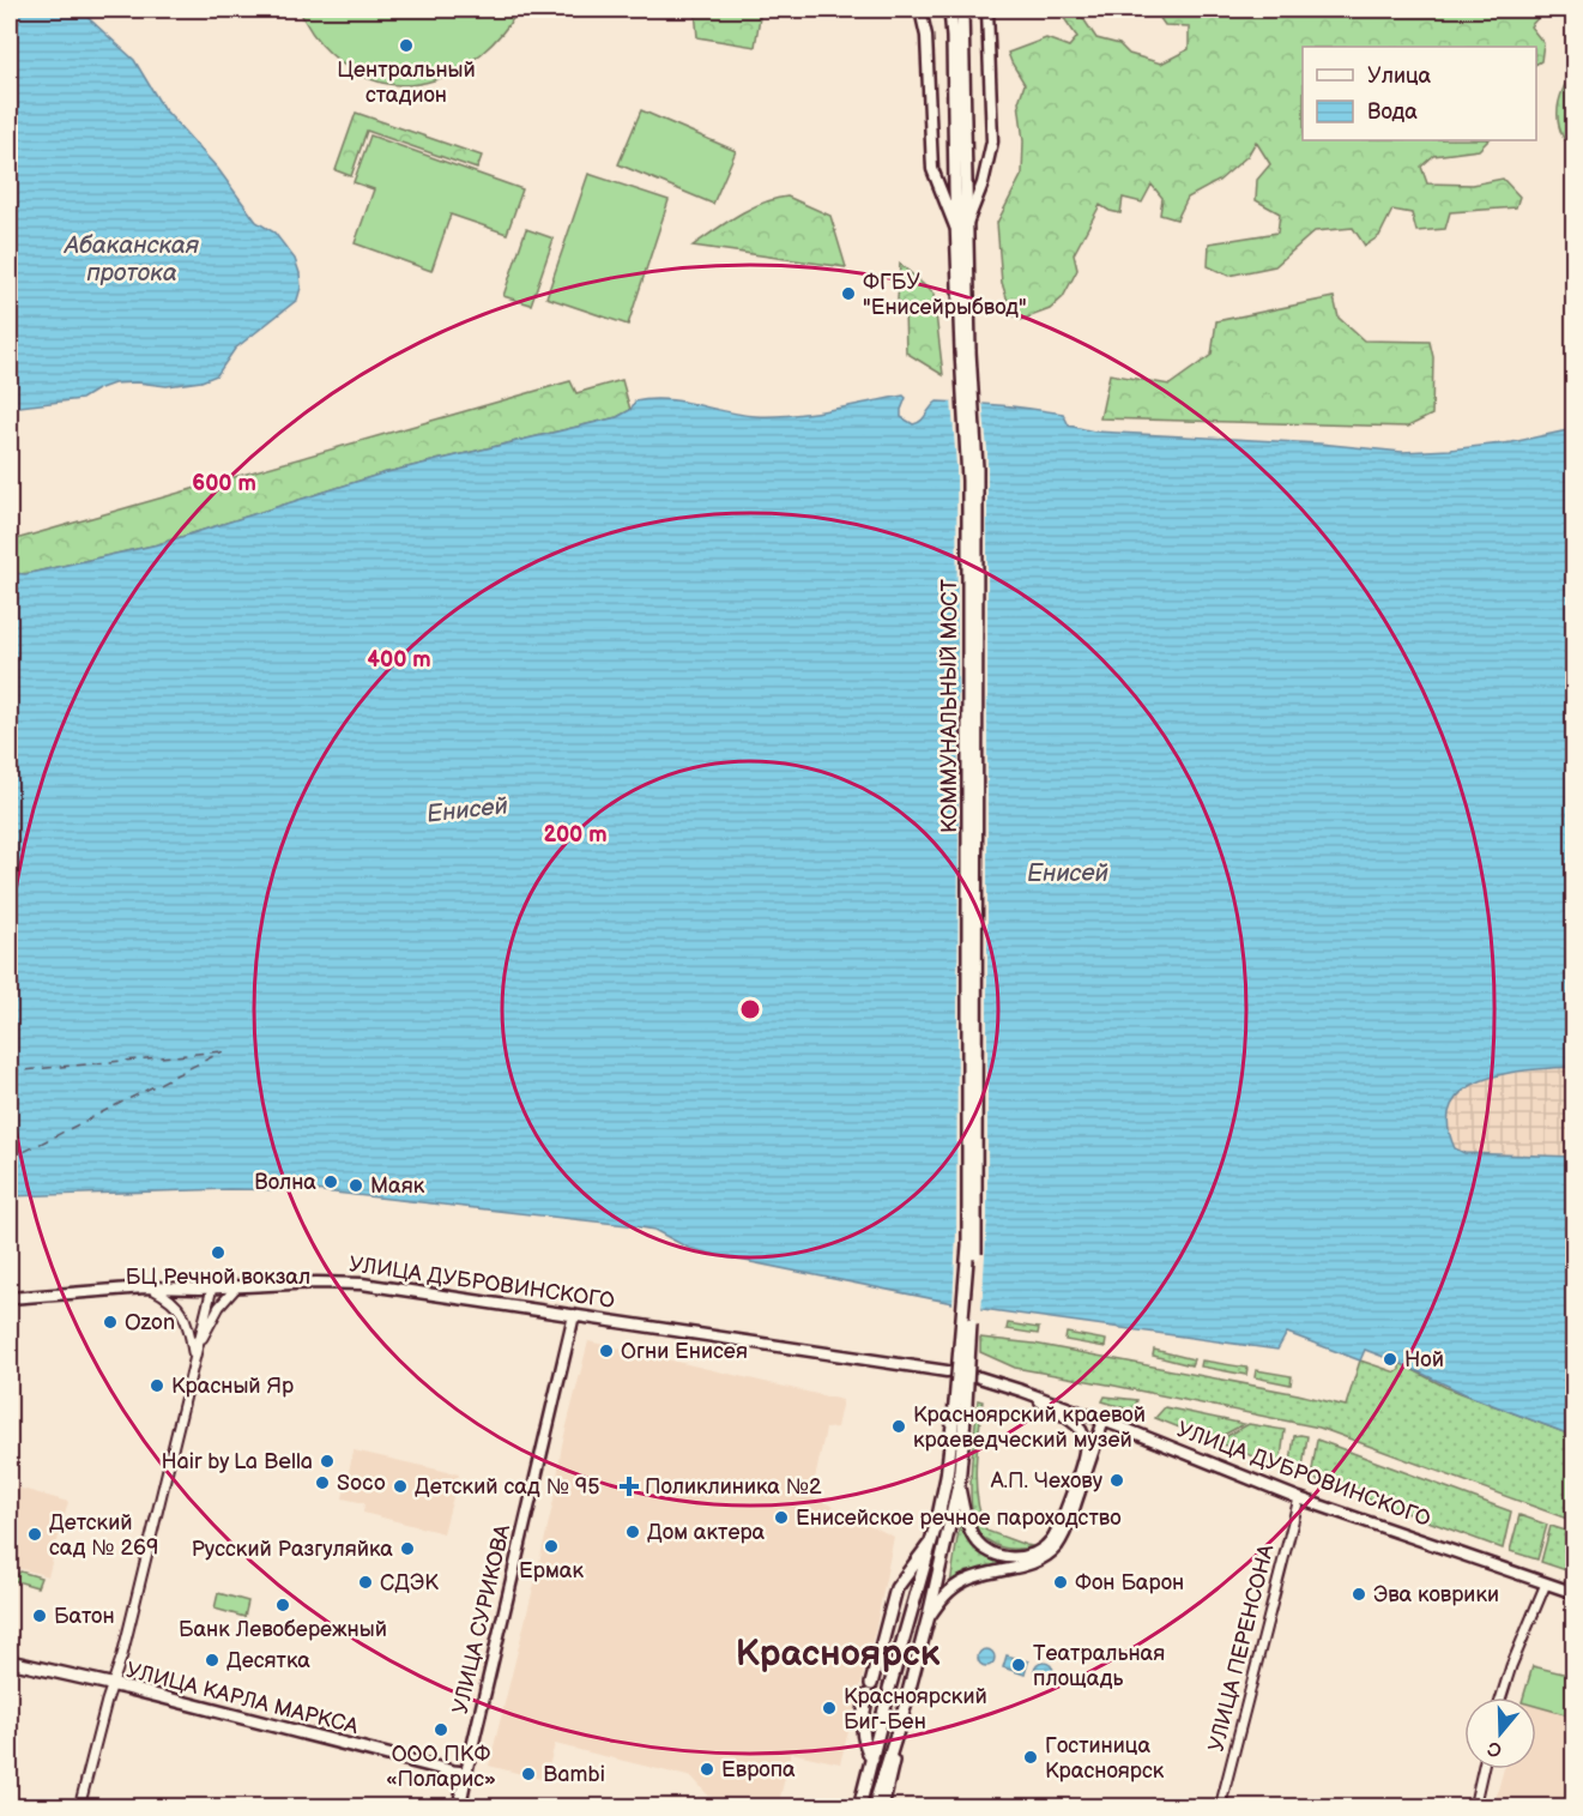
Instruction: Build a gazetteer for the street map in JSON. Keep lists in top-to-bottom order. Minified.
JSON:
{"streets":{"main road":["КОММУНАЛЬНЫЙ МОСТ","УЛИЦА ДУБРОВИНСКОГО","УЛИЦА СУРИКОВА","УЛИЦА КАРЛА МАРКСА"],"street":["УЛИЦА ПЕРЕНСОНА"]},"crossings":[["УЛИЦА ДУБРОВИНСКОГО","УЛИЦА СУРИКОВА"],["УЛИЦА ДУБРОВИНСКОГО","УЛИЦА ПЕРЕНСОНА"],["УЛИЦА СУРИКОВА","УЛИЦА КАРЛА МАРКСА"]],"districts":["Красноярск"],"water":["Абаканская протока","Енисей"],"places":{"other":["Центральный стадион","ФГБУ \"Енисейрыбвод\"","Волна","Маяк","БЦ Речной вокзал","Ozon","Огни Енисея","Ной","Красный Яр","Красноярский краевой краеведческий музей","Hair by La Bella","А.П. Чехову","Soco","Детский сад № 95","Енисейское речное пароходство","Дом актера","Детский сад № 269","Ермак","Русский Разгуляйка","СДЭК","Фон Барон","Эва коврики","Банк Левобережный","Батон","Десятка","Театральная площадь","Красноярский Биг-Бен","ООО ПКФ «Поларис»","Гостиница Красноярск","Европа","Bambi"],"health":["Поликлиника №2"]},"legend":["Улица","Вода"],"north":"bottom","rings":["600 m","400 m","200 m"]}
